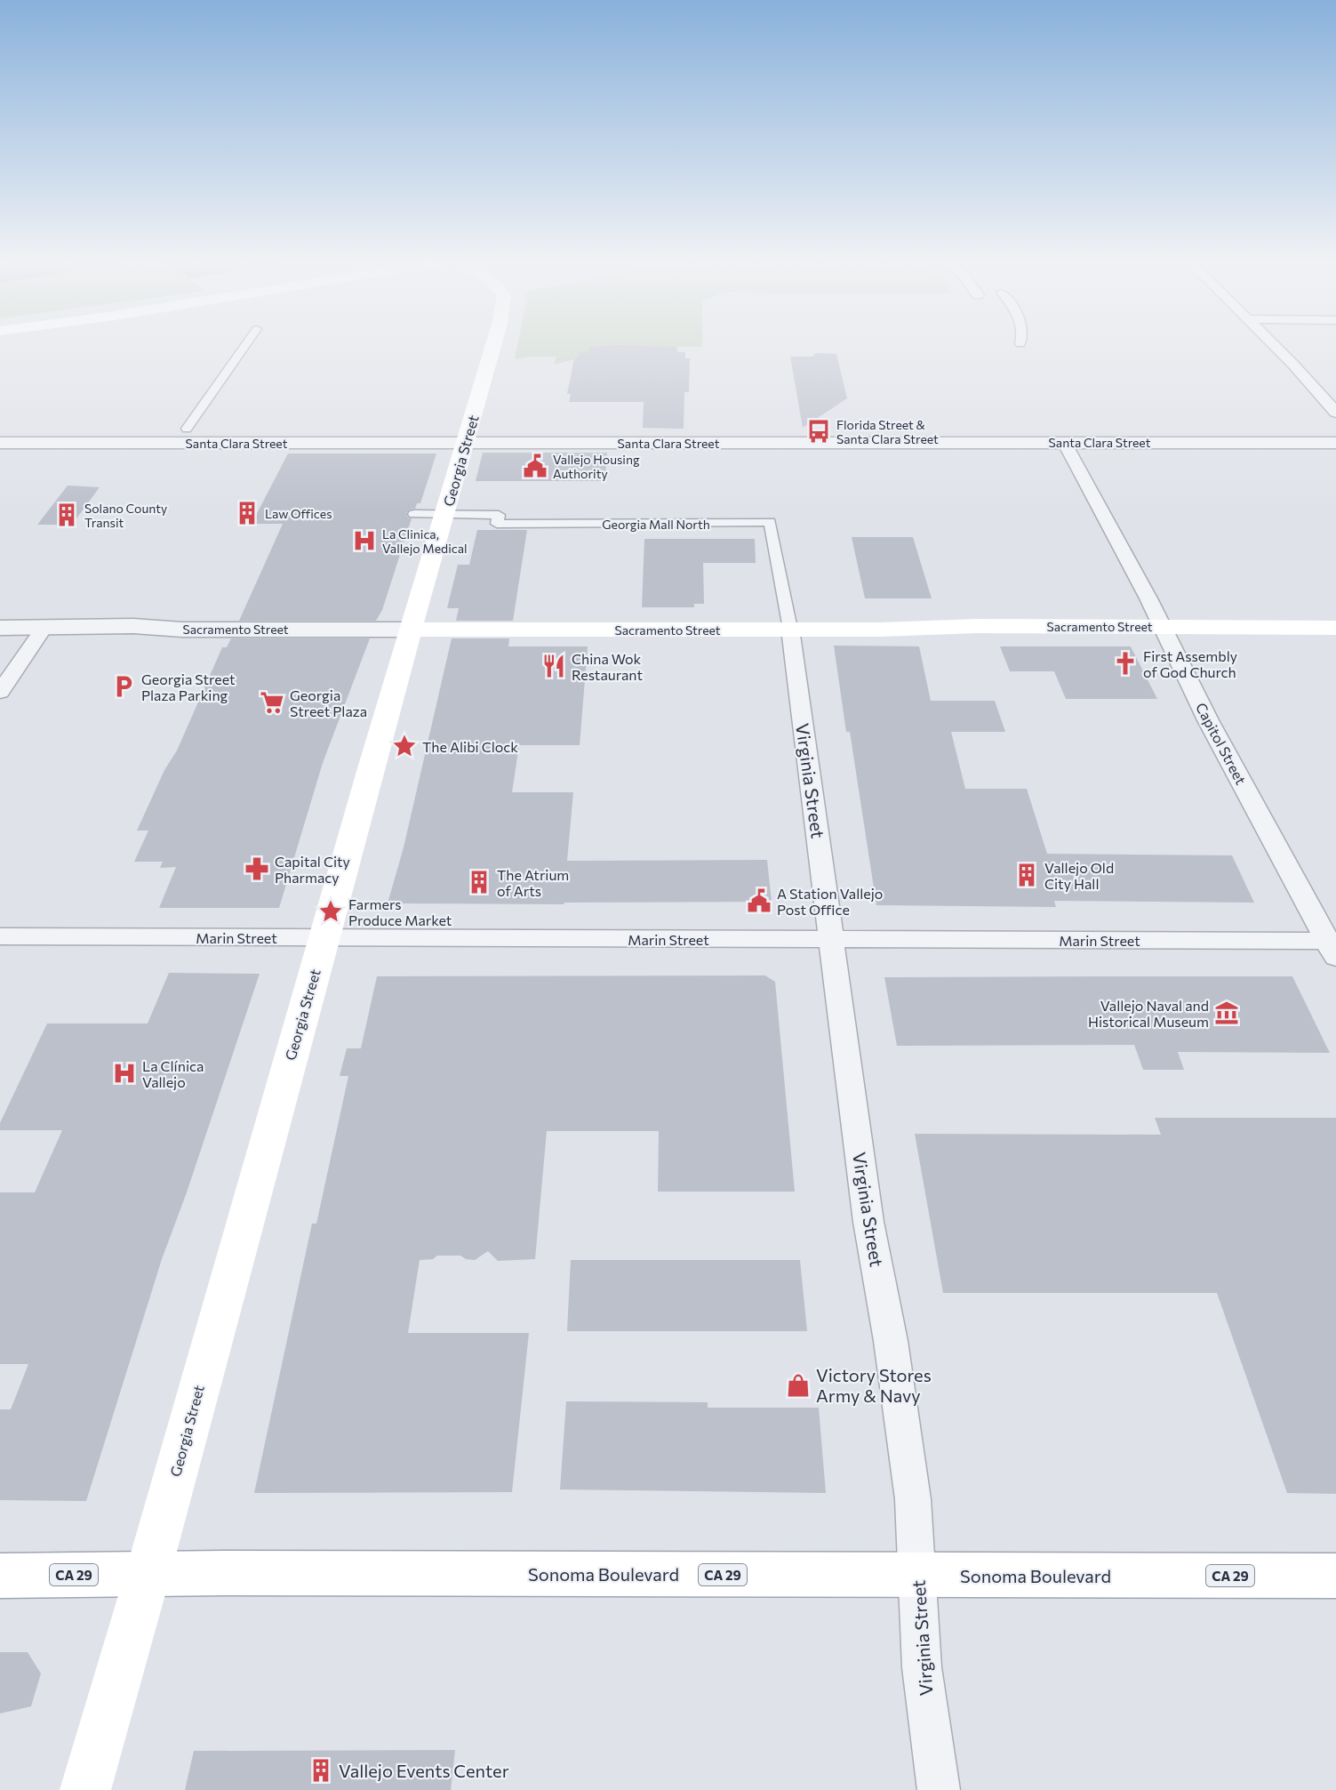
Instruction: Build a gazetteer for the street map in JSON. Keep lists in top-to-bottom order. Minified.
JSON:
{"streets":{"main road":["Georgia Street","Sacramento Street","Sonoma Boulevard","CA 29"],"street":["Santa Clara Street","Georgia Mall North","Capitol Street","Virginia Street","Marin Street"]},"crossings":[["Santa Clara Street","Georgia Street"],["Santa Clara Street","Capitol Street"],["Georgia Street","Georgia Mall North"],["Georgia Street","Sacramento Street"],["Georgia Street","Marin Street"],["Georgia Street","Sonoma Boulevard"],["Georgia Mall North","Sacramento Street"],["Georgia Mall North","Virginia Street"],["Sacramento Street","Capitol Street"],["Sacramento Street","Virginia Street"],["Capitol Street","Marin Street"],["Virginia Street","Marin Street"],["Virginia Street","Sonoma Boulevard"]],"places":{"bus stop":["Florida Street & Santa Clara Street"],"public building":["Vallejo Housing Authority","A Station Vallejo Post Office"],"building":["Law Offices","Solano County Transit","Vallejo Old City Hall","The Atrium of Arts","Vallejo Events Center"],"hospital":["La Clinica, Vallejo Medical","La Clínica Vallejo"],"church":["First Assembly of God Church"],"restaurant":["China Wok Restaurant"],"parking":["Georgia Street Plaza Parking"],"supermarket":["Georgia Street Plaza"],"place":["The Alibi Clock","Farmers Produce Market"],"pharmacy":["Capital City Pharmacy"],"museum":["Vallejo Naval and Historical Museum"],"shop":["Victory Stores Army & Navy"]}}
